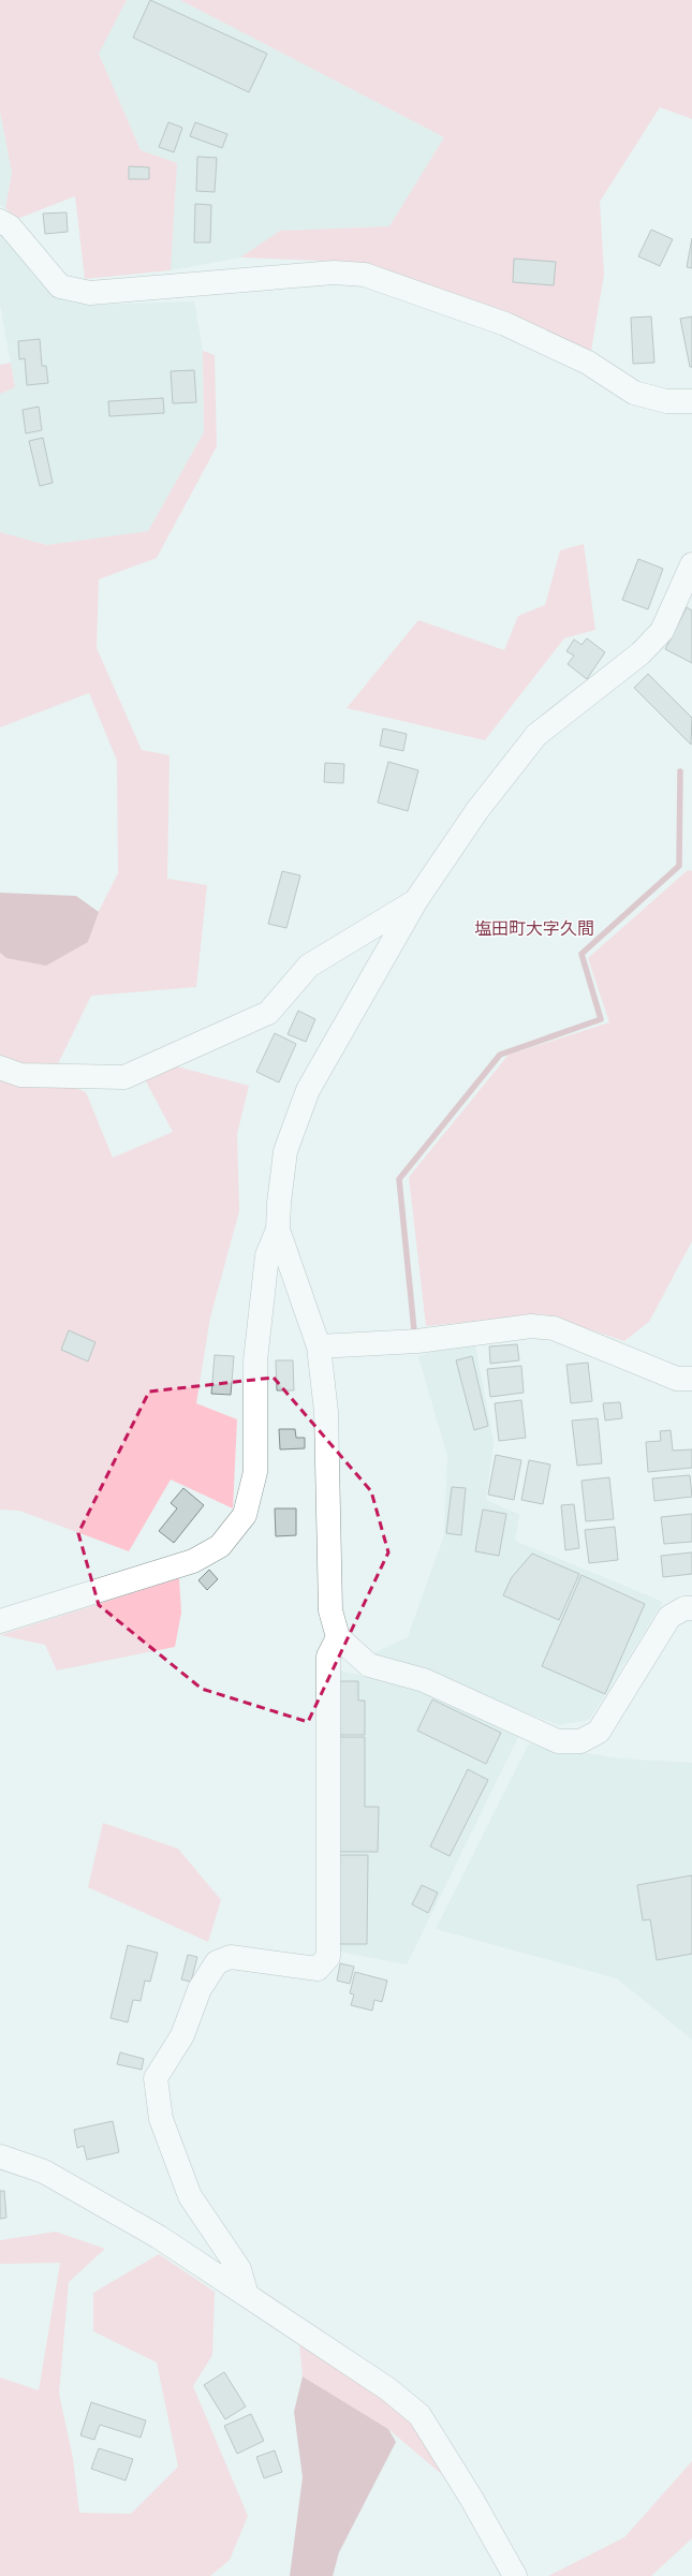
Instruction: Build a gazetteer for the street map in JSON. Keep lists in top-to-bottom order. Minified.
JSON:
{"districts":["塩田町大字久間"]}
